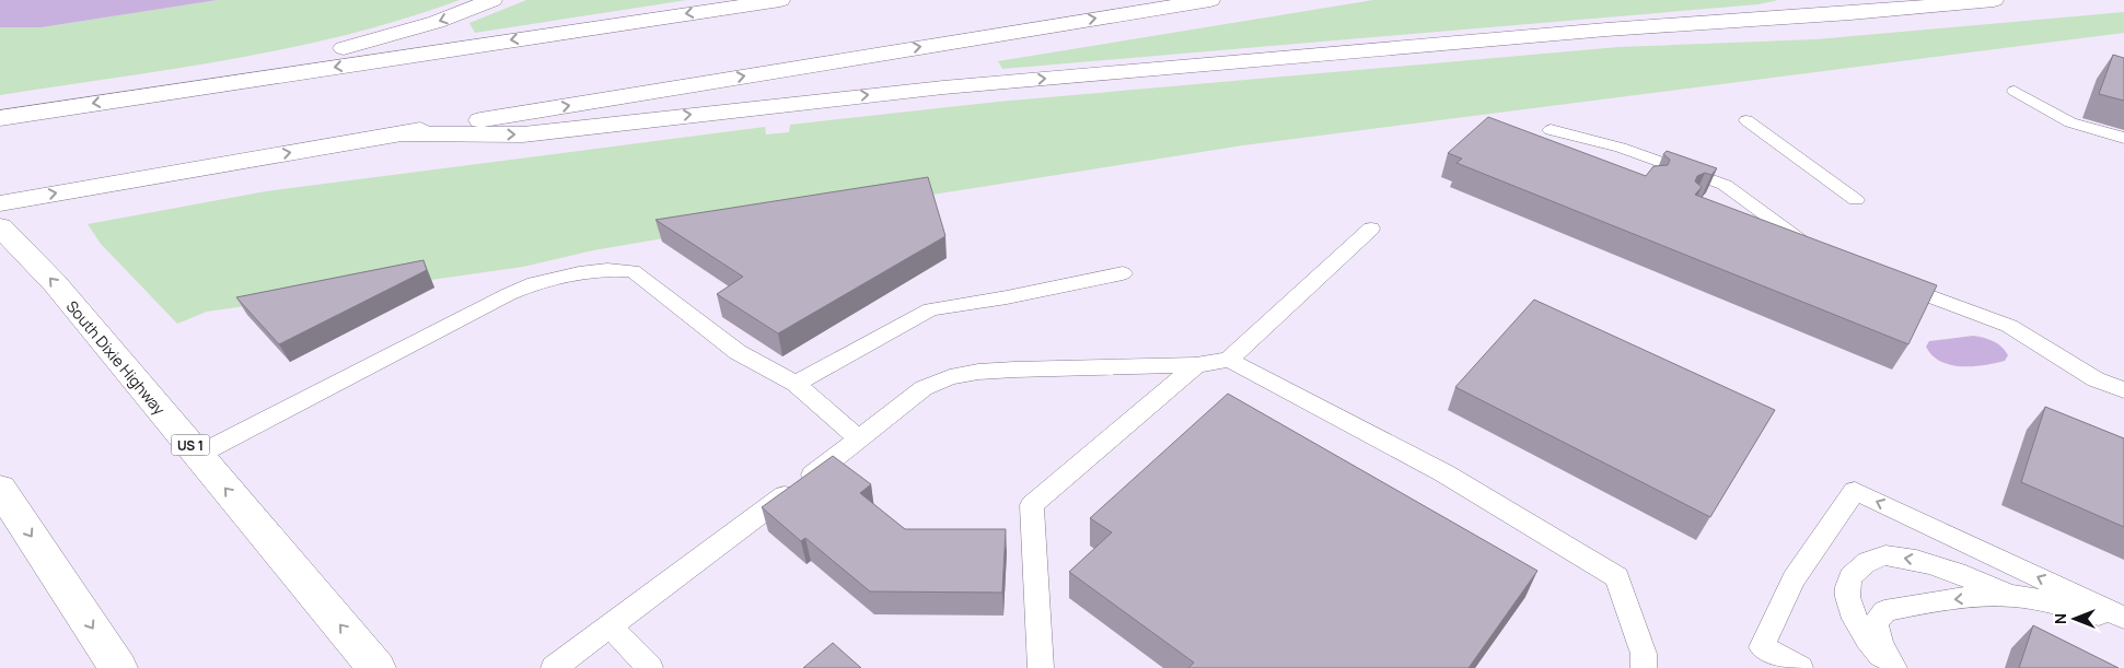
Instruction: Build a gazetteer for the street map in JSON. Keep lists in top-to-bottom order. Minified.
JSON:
{"streets":{"highway":["South Dixie Highway","US 1"]},"north":"left"}
